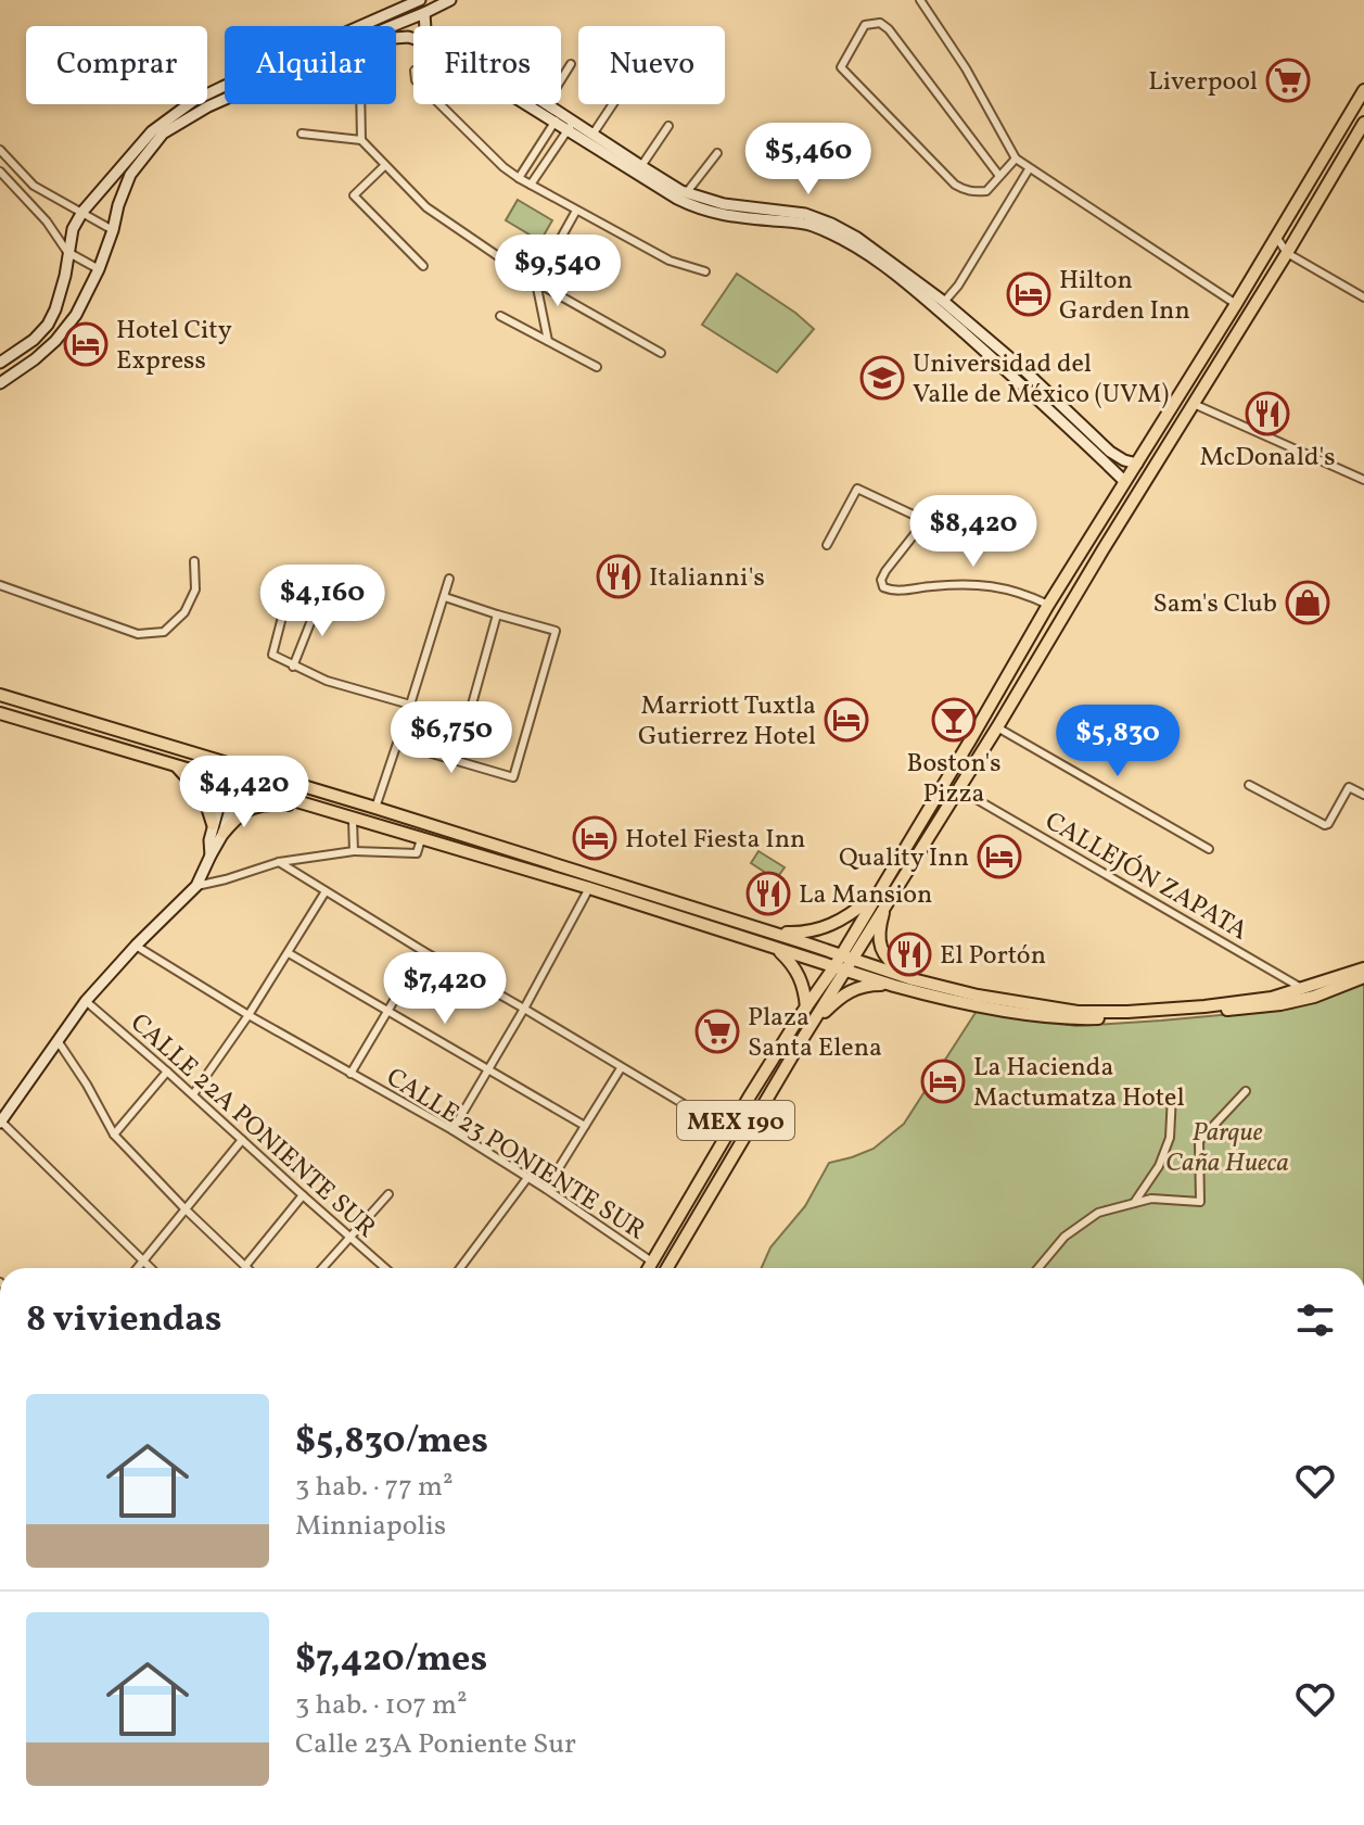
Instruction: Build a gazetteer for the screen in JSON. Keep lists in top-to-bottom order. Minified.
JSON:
{"streets":{"main road":["MEX 190"],"street":["CALLEJÓN ZAPATA","CALLE 22A PONIENTE SUR","CALLE 23 PONIENTE SUR"]},"crossings":[["CALLEJÓN ZAPATA","MEX 190"],["MEX 190","CALLE 23 PONIENTE SUR"]],"parks":["Parque Caña Hueca"],"places":{"supermarket":["Liverpool","Plaza Santa Elena"],"hotel":["Hilton Garden Inn","Hotel City Express","Marriott Tuxtla Gutierrez Hotel","Hotel Fiesta Inn","Quality Inn","La Hacienda Mactumatza Hotel"],"school or university":["Universidad del Valle de México (UVM)"],"restaurant":["McDonald's","Italianni's","La Mansion","El Portón"],"shop":["Sam's Club"],"bar":["Boston's Pizza"]},"page":{"chip":["Comprar","Alquilar","Filtros","Nuevo"],"price":["$5,460","$9,540","$8,420","$4,160","$6,750","$5,830","$4,420","$7,420"],"heading":"8 viviendas","list":[{"name":"$5,830/mes","note":"3 hab. · 77 m² · Minniapolis"},{"name":"$7,420/mes","note":"3 hab. · 107 m² · Calle 23A Poniente Sur"}]}}
